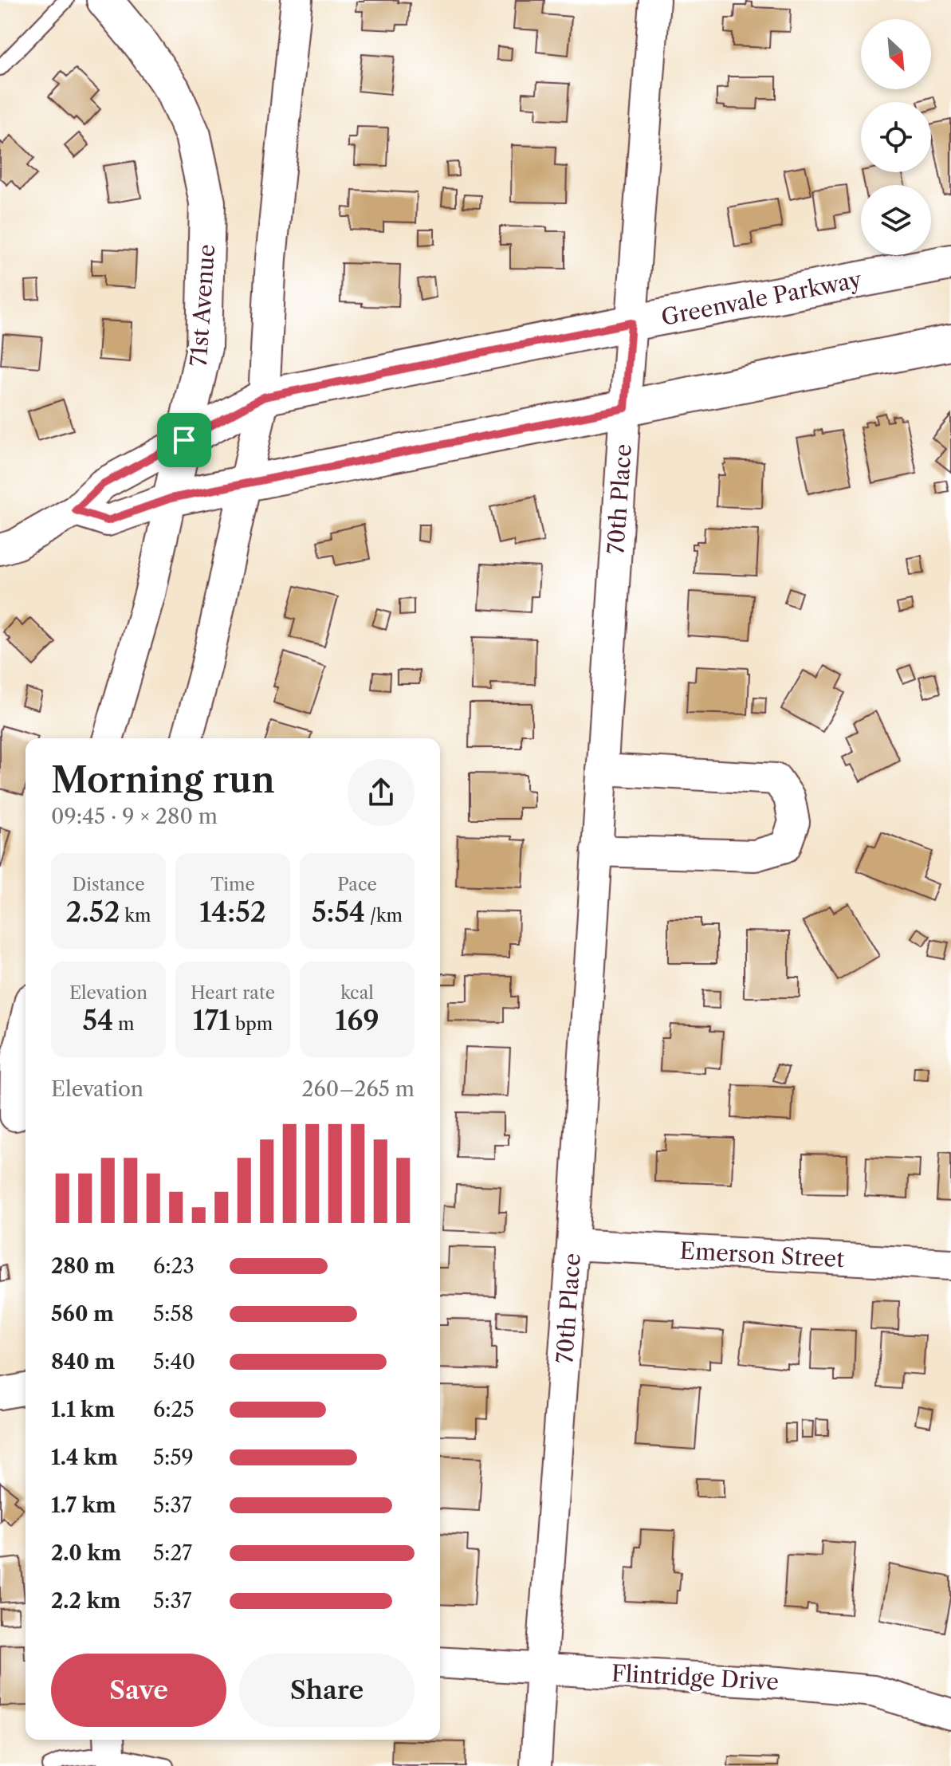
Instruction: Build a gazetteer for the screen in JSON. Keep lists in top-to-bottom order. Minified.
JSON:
{"streets":{"street":["Greenvale Parkway","71st Avenue","70th Place","Emerson Street","Flintridge Drive"]},"crossings":[["Greenvale Parkway","71st Avenue"],["Greenvale Parkway","70th Place"],["70th Place","Emerson Street"],["70th Place","Flintridge Drive"]],"north":"bottom right","page":{"heading":["Morning run","09:45 · 9 × 280 m"],"stats":[["Distance","2.52 km"],["Time","14:52"],["Pace","5:54 /km"],["Elevation","54 m"],["Heart rate","171 bpm"],["kcal","169"]],"chart":["Elevation","260–265 m"],"list":[{"name":"280 m","note":"6:23"},{"name":"560 m","note":"5:58"},{"name":"840 m","note":"5:40"},{"name":"1.1 km","note":"6:25"},{"name":"1.4 km","note":"5:59"},{"name":"1.7 km","note":"5:37"},{"name":"2.0 km","note":"5:27"},{"name":"2.2 km","note":"5:37"}],"buttons":["Save","Share"]}}
